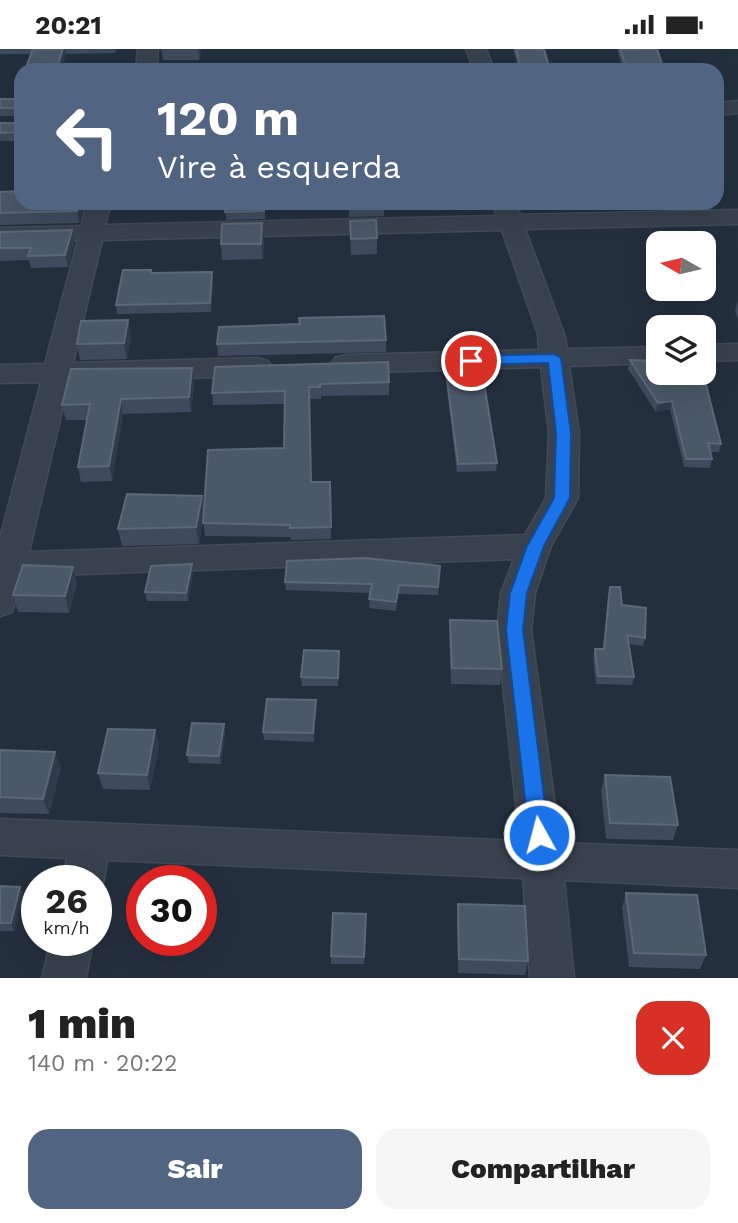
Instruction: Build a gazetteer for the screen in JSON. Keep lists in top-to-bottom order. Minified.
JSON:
{"north":"left","page":{"status":"20:21","turn":["120 m","Vire à esquerda"],"speed":"26 km/h","limit":"30","heading":["1 min","140 m · 20:22"],"buttons":["Sair","Compartilhar"]}}
